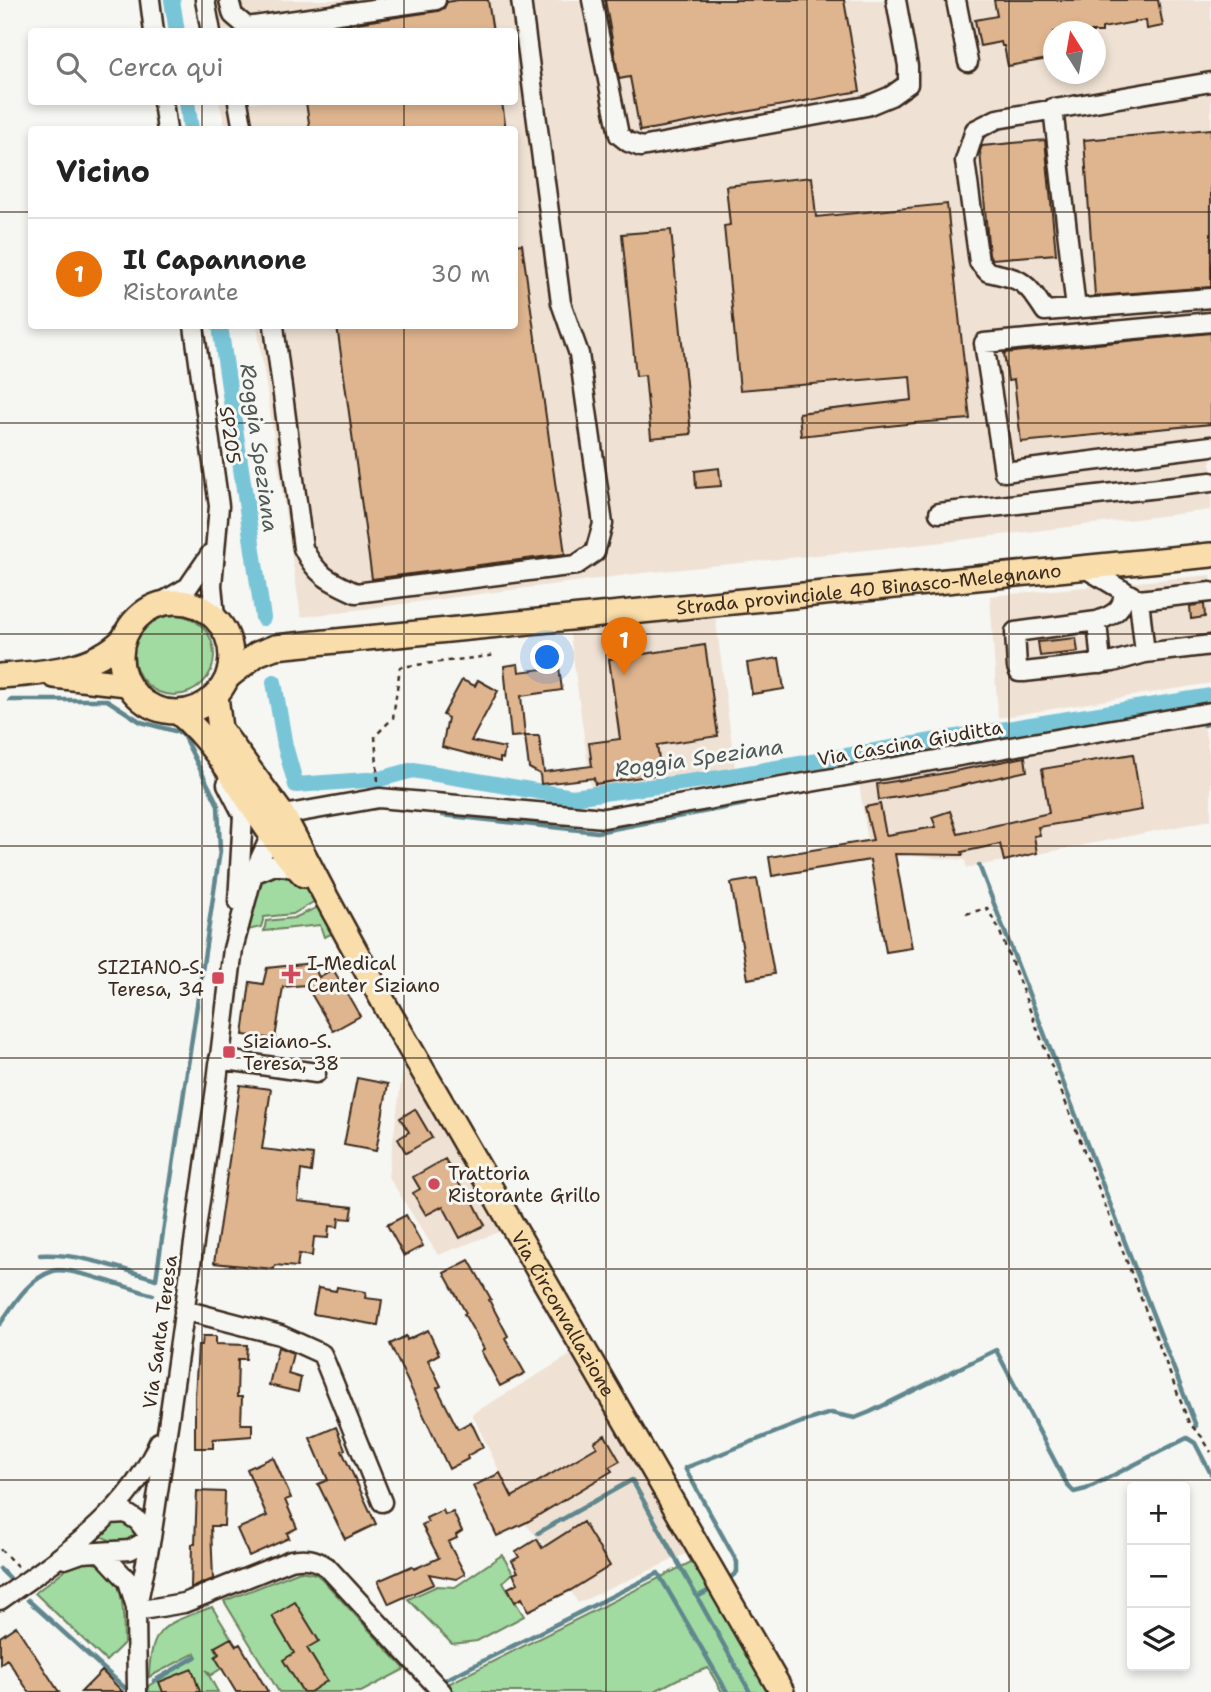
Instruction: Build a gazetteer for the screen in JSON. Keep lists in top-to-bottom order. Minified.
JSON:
{"streets":{"main road":["Strada provinciale 40 Binasco-Melegnano","Via Circonvallazione"],"street":["SP205","Via Cascina Giuditta","Via Santa Teresa"]},"crossings":[["SP205","Strada provinciale 40 Binasco-Melegnano"]],"water":["Roggia Speziana"],"places":{"health":["I-Medical Center Siziano"],"transit":["SIZIANO-S. Teresa, 34","Siziano-S. Teresa, 38"],"other":["Trattoria Ristorante Grillo"]},"north":"top","page":{"search":"Cerca qui","heading":"Vicino","list":[{"mark":"1","name":"Il Capannone","note":"Ristorante","value":"30 m"}],"pins":"1","map_buttons":["+","−"]}}
